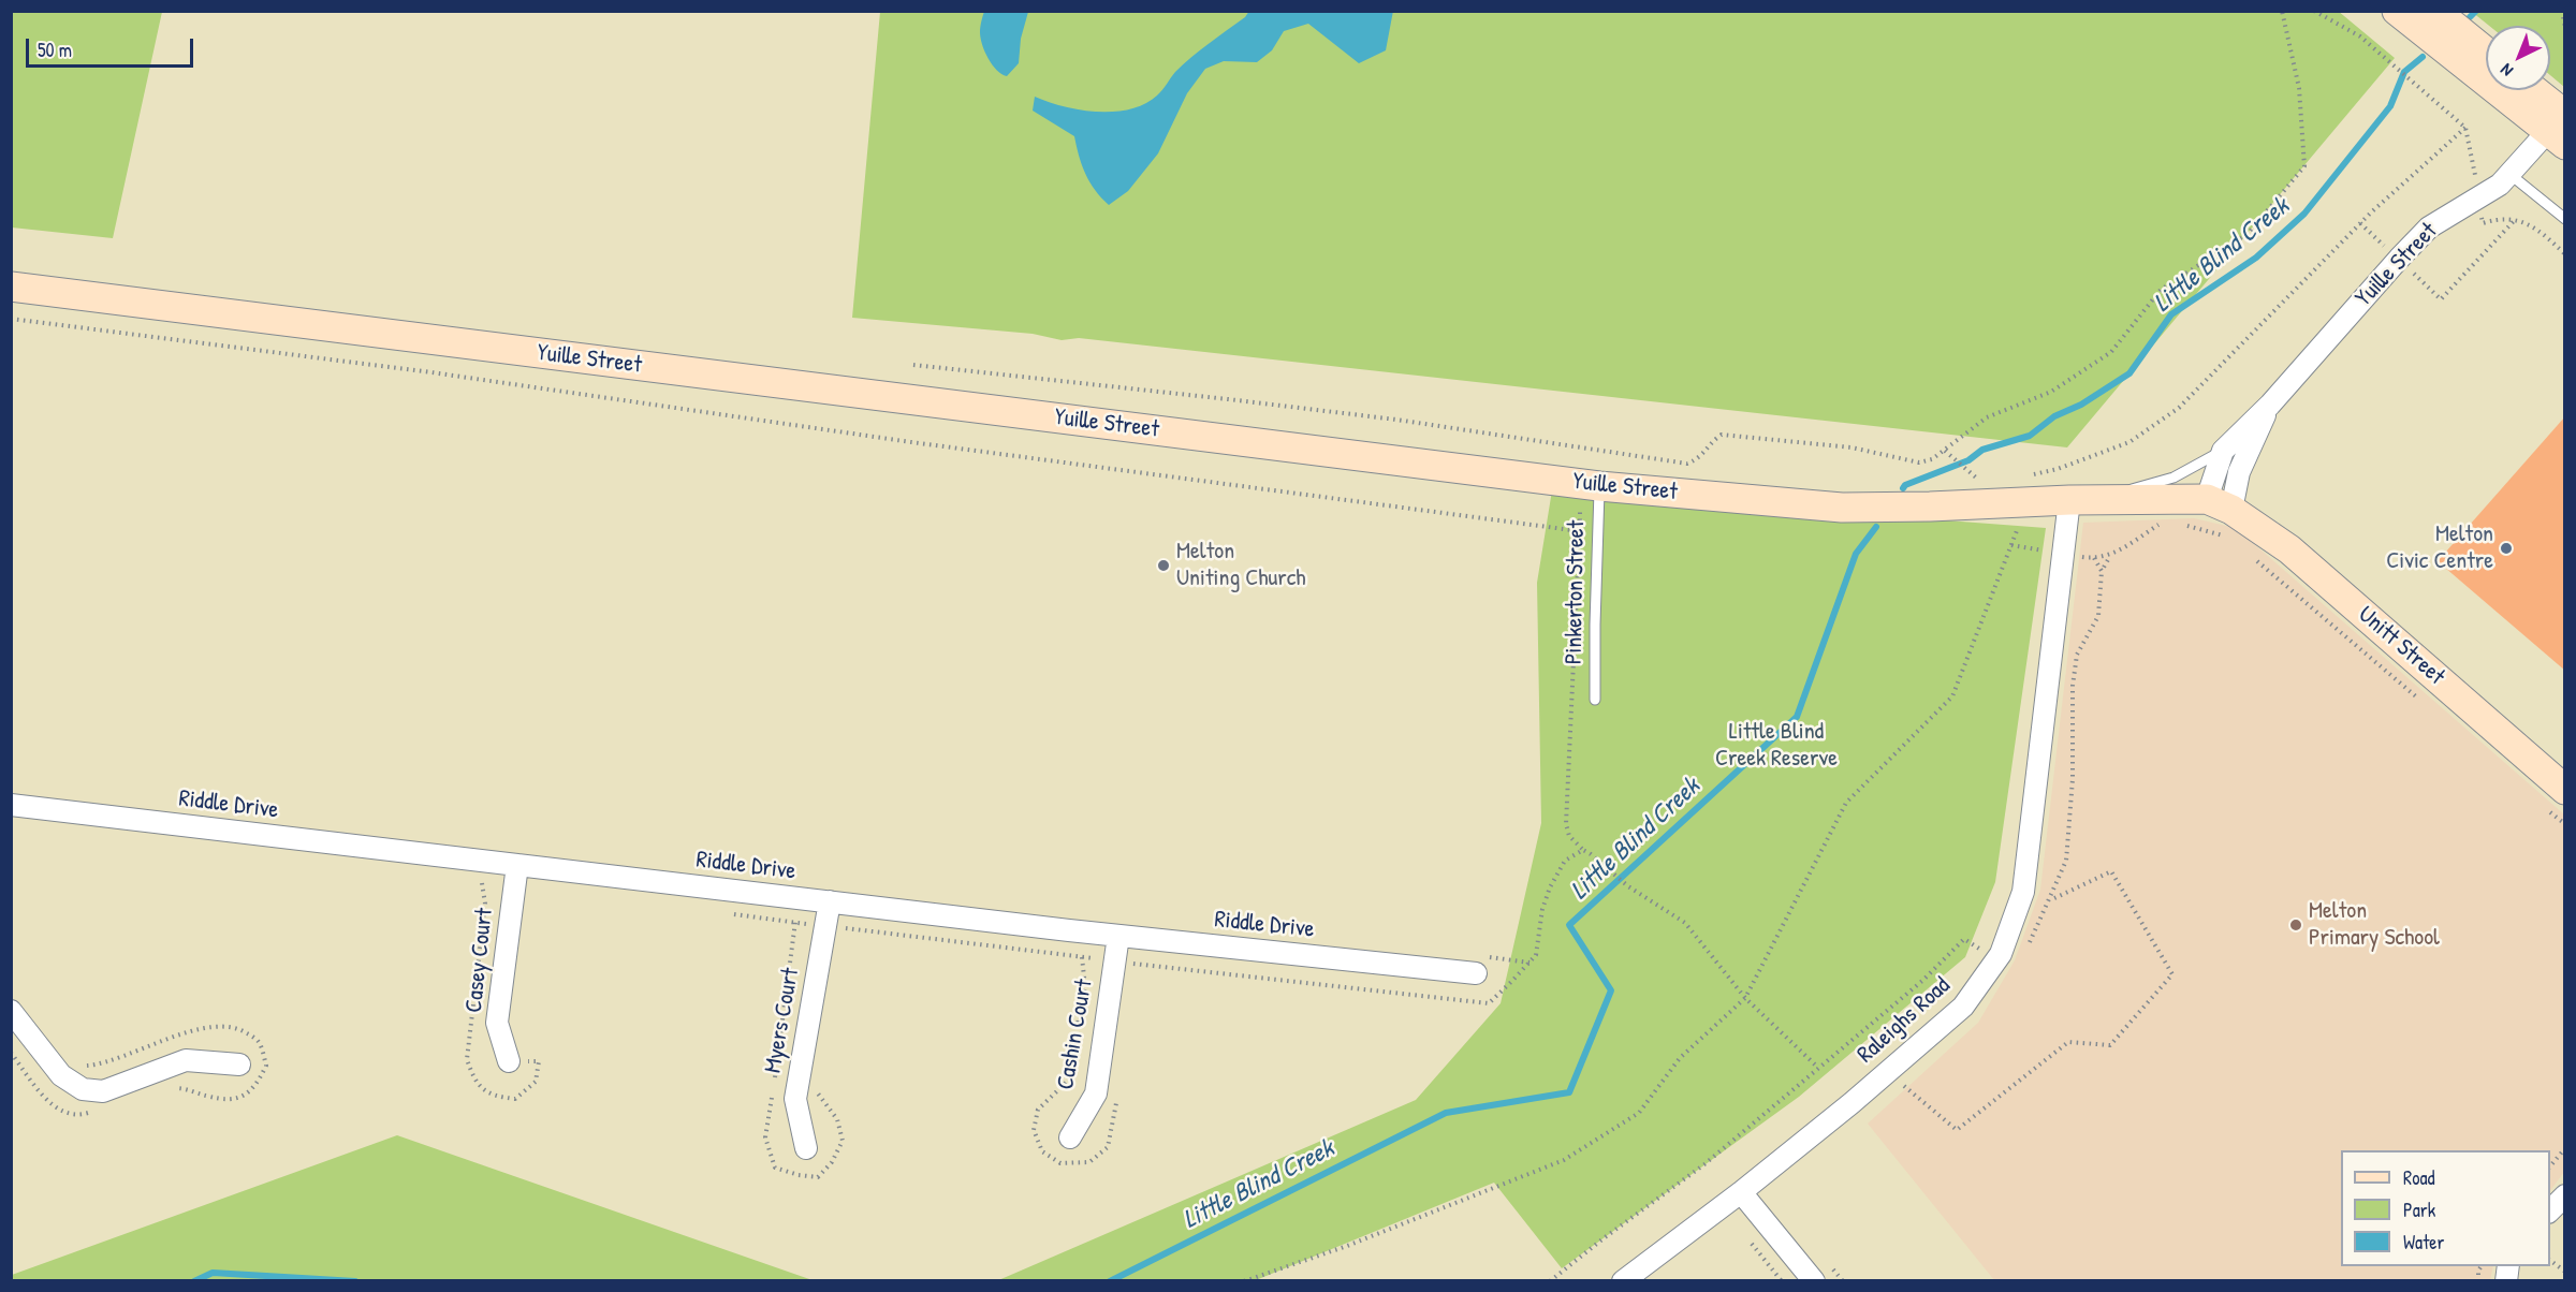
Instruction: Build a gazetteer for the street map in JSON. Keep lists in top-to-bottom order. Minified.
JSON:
{"streets":{"street":["Yuille Street","Unitt Street","Riddle Drive","Casey Court","Myers Court","Raleighs Road","Cashin Court"],"lane":["Pinkerton Street"]},"crossings":[["Yuille Street","Pinkerton Street"],["Yuille Street","Unitt Street"],["Yuille Street","Raleighs Road"],["Riddle Drive","Casey Court"],["Riddle Drive","Myers Court"],["Riddle Drive","Cashin Court"]],"water":["Little Blind Creek"],"parks":["Little Blind Creek Reserve"],"places":["Melton Civic Centre","Melton Uniting Church","Melton Primary School"],"legend":["Road","Park","Water"],"scale_bar":"50 m","north":"bottom left"}
